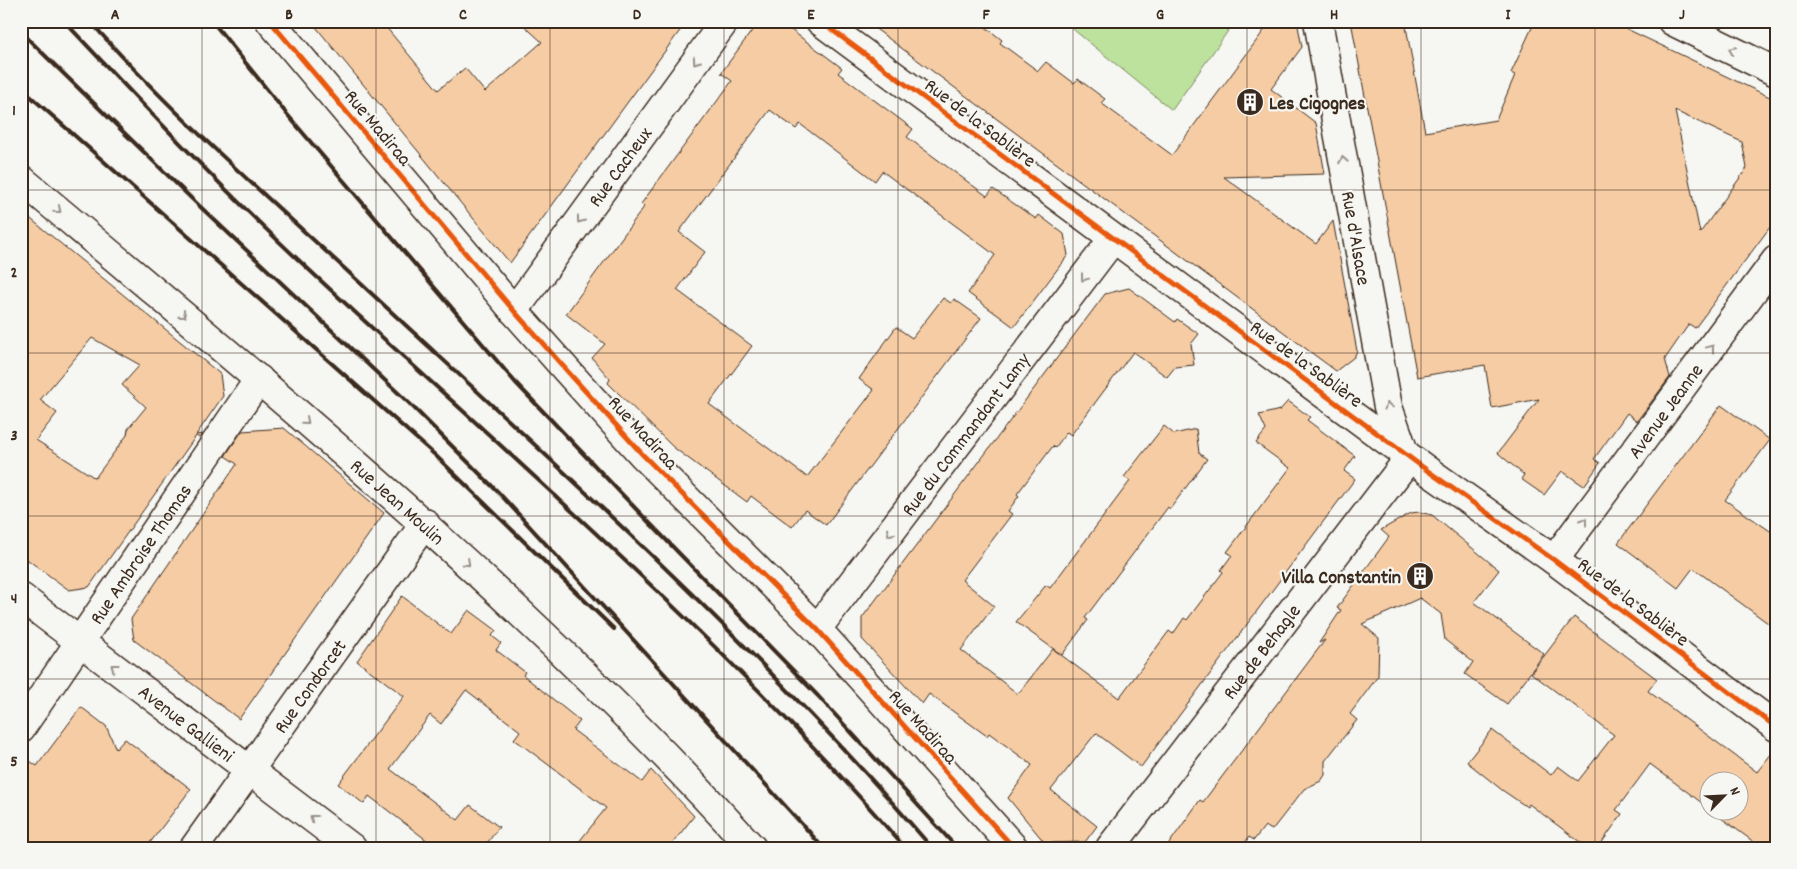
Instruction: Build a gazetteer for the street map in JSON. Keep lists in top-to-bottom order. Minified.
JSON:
{"streets":{"street":["Rue de la Sablière","Rue Madiraa","Rue Cacheux","Rue d'Alsace","Avenue Jeanne","Rue du Commandant Lamy","Rue Jean Moulin","Rue Ambroise Thomas","Rue de Behagle","Rue Condorcet","Avenue Gallieni"]},"crossings":[["Rue de la Sablière","Rue d'Alsace"],["Rue de la Sablière","Avenue Jeanne"],["Rue de la Sablière","Rue du Commandant Lamy"],["Rue de la Sablière","Rue de Behagle"],["Rue Madiraa","Rue Cacheux"],["Rue Madiraa","Rue du Commandant Lamy"],["Rue d'Alsace","Rue de Behagle"],["Rue Jean Moulin","Rue Ambroise Thomas"],["Rue Jean Moulin","Rue Condorcet"],["Rue Ambroise Thomas","Avenue Gallieni"],["Rue Condorcet","Avenue Gallieni"]],"one_way":["Rue Cacheux","Rue d'Alsace","Avenue Jeanne","Rue du Commandant Lamy","Rue Jean Moulin","Avenue Gallieni"],"places":{"building":["Les Cigognes","Villa Constantin"]},"north":"top right","grid":{"columns":["A","B","C","D","E","F","G","H","I","J"],"rows":["1","2","3","4","5"]}}
